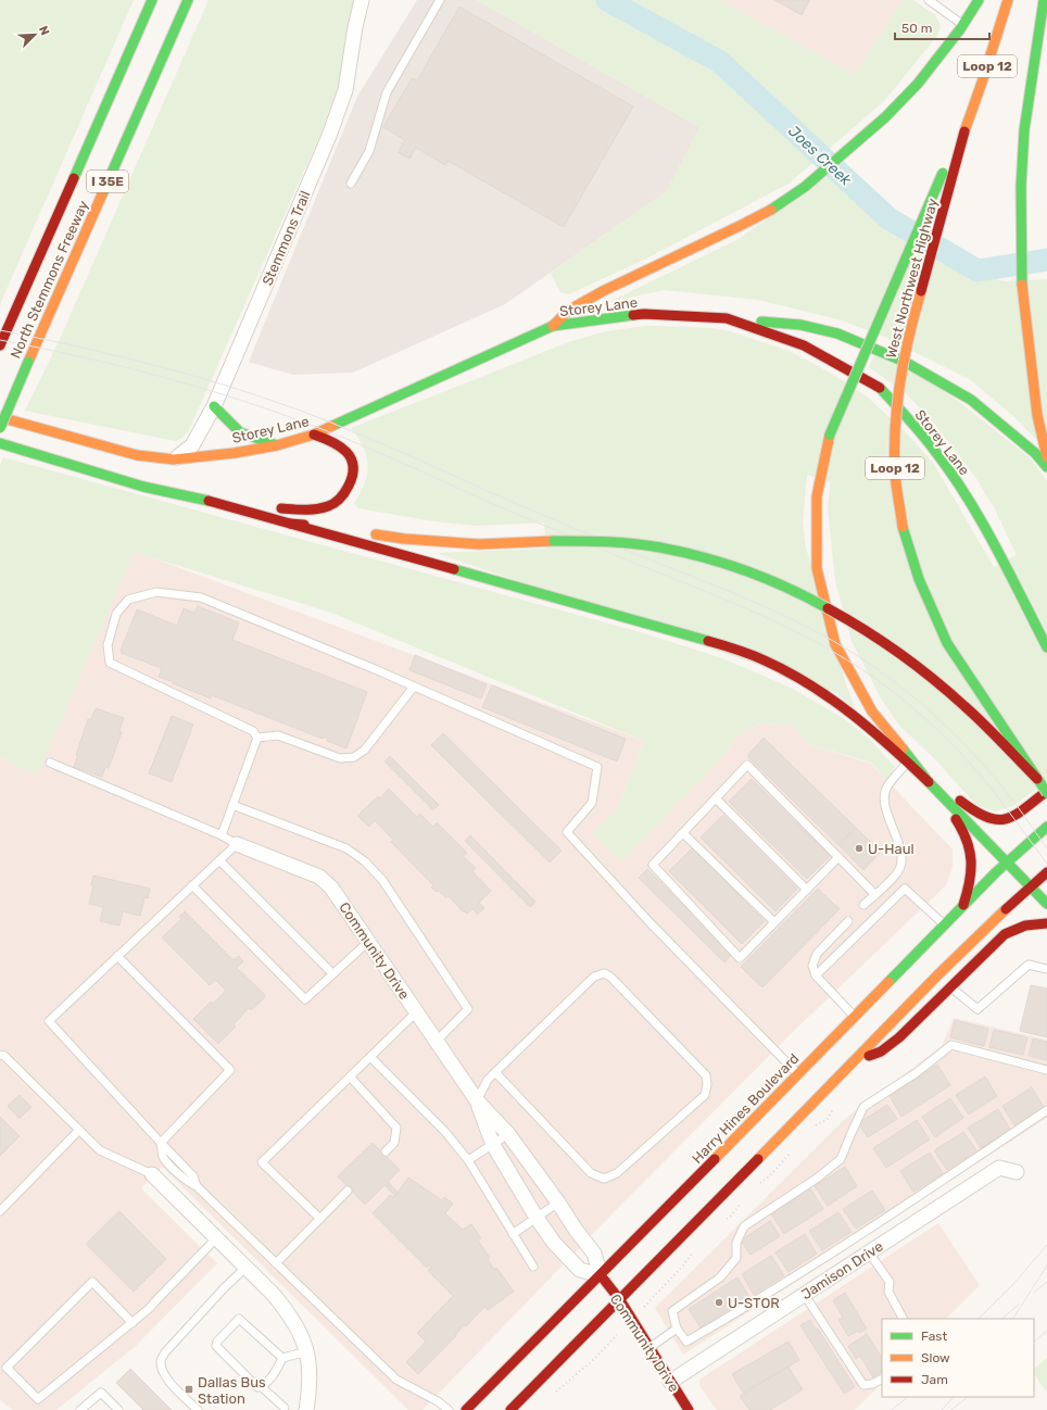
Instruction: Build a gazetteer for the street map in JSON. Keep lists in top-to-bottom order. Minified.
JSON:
{"streets":{"main road":["Loop 12","I 35E","West Northwest Highway","North Stemmons Freeway","Storey Lane","Community Drive","Harry Hines Boulevard"],"street":["Stemmons Trail","Jamison Drive"]},"crossings":[["Stemmons Trail","Storey Lane"],["Community Drive","Harry Hines Boulevard"],["Community Drive","Jamison Drive"]],"water":["Joes Creek"],"places":{"other":["U-Haul","U-STOR"],"transit":["Dallas Bus Station"]},"legend":["Fast","Slow","Jam"],"scale_bar":"50 m","north":"top right"}
